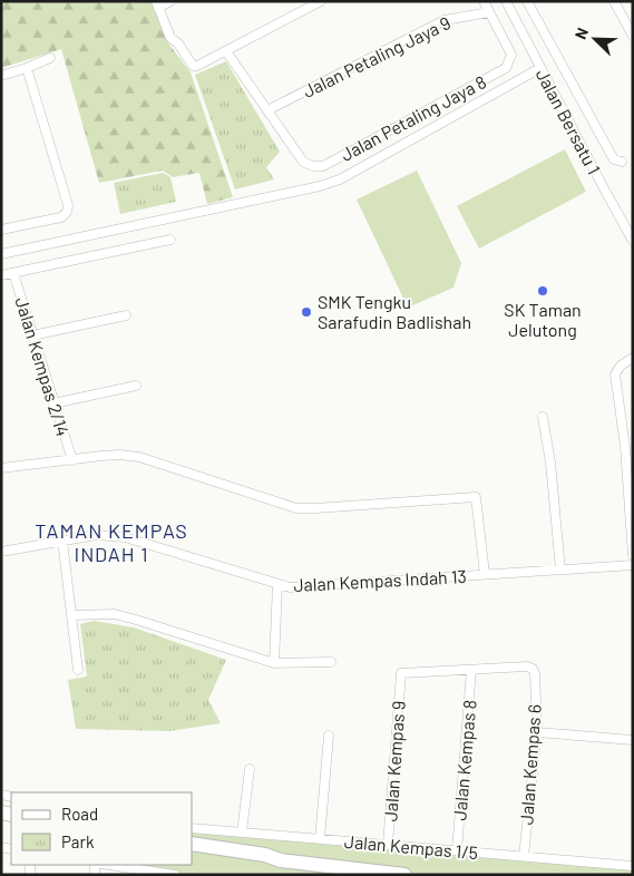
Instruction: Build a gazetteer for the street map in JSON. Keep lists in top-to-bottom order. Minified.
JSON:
{"streets":{"street":["Jalan Petaling Jaya 9","Jalan Petaling Jaya 8","Jalan Bersatu 1","Jalan Kempas 2/14","Jalan Kempas Indah 13","Jalan Kempas 8","Jalan Kempas 9","Jalan Kempas 6","Jalan Kempas 1/5"]},"crossings":[["Jalan Petaling Jaya 9","Jalan Petaling Jaya 8"],["Jalan Kempas 8","Jalan Kempas 9"],["Jalan Kempas 8","Jalan Kempas 6"],["Jalan Kempas 8","Jalan Kempas 1/5"],["Jalan Kempas 9","Jalan Kempas 6"],["Jalan Kempas 9","Jalan Kempas 1/5"],["Jalan Kempas 6","Jalan Kempas 1/5"]],"districts":["TAMAN KEMPAS INDAH 1"],"places":["SK Taman Jelutong","SMK Tengku Sarafudin Badlishah"],"legend":["Road","Park"],"north":"top left"}
